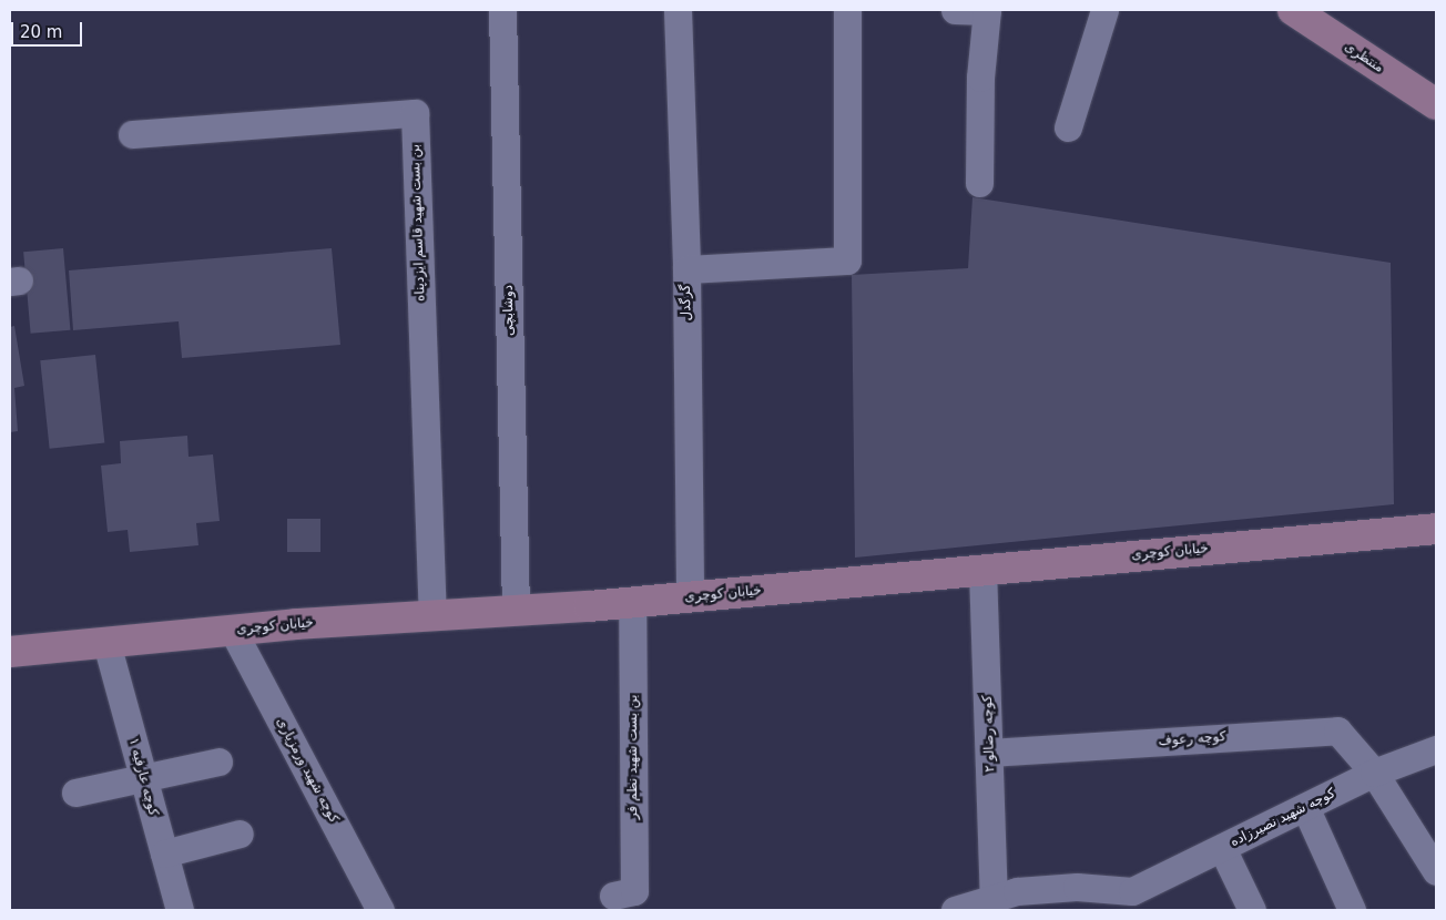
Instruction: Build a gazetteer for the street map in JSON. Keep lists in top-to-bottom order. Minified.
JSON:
{"streets":{"main road":["منتظری","خیابان کوچری"],"street":["بن بست شهید قاسم ایزدپناه","گرگدل","دوشابچی","کوچه رضالو ۲","کوچه رعوف","بن بست شهید نظم فر","کوچه شهید ورمزیاری","کوچه عارفیه ۱","کوچه شهید نصیرزاده"]},"crossings":[["بن بست شهید قاسم ایزدپناه","خیابان کوچری"],["گرگدل","خیابان کوچری"],["دوشابچی","خیابان کوچری"],["خیابان کوچری","کوچه رضالو ۲"],["خیابان کوچری","بن بست شهید نظم فر"],["خیابان کوچری","کوچه شهید ورمزیاری"],["خیابان کوچری","کوچه عارفیه ۱"],["کوچه رضالو ۲","کوچه رعوف"],["کوچه رعوف","کوچه شهید نصیرزاده"]],"scale_bar":"20 m"}
